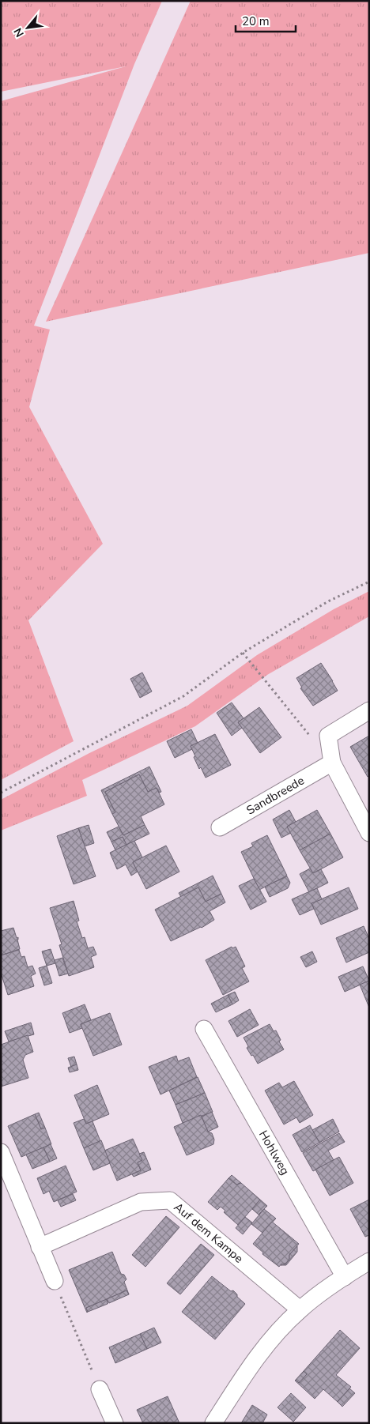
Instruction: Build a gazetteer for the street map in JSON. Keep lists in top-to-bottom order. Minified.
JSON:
{"streets":{"street":["Sandbreede","Hohlweg","Auf dem Kampe"]},"scale_bar":"20 m","north":"bottom left"}
